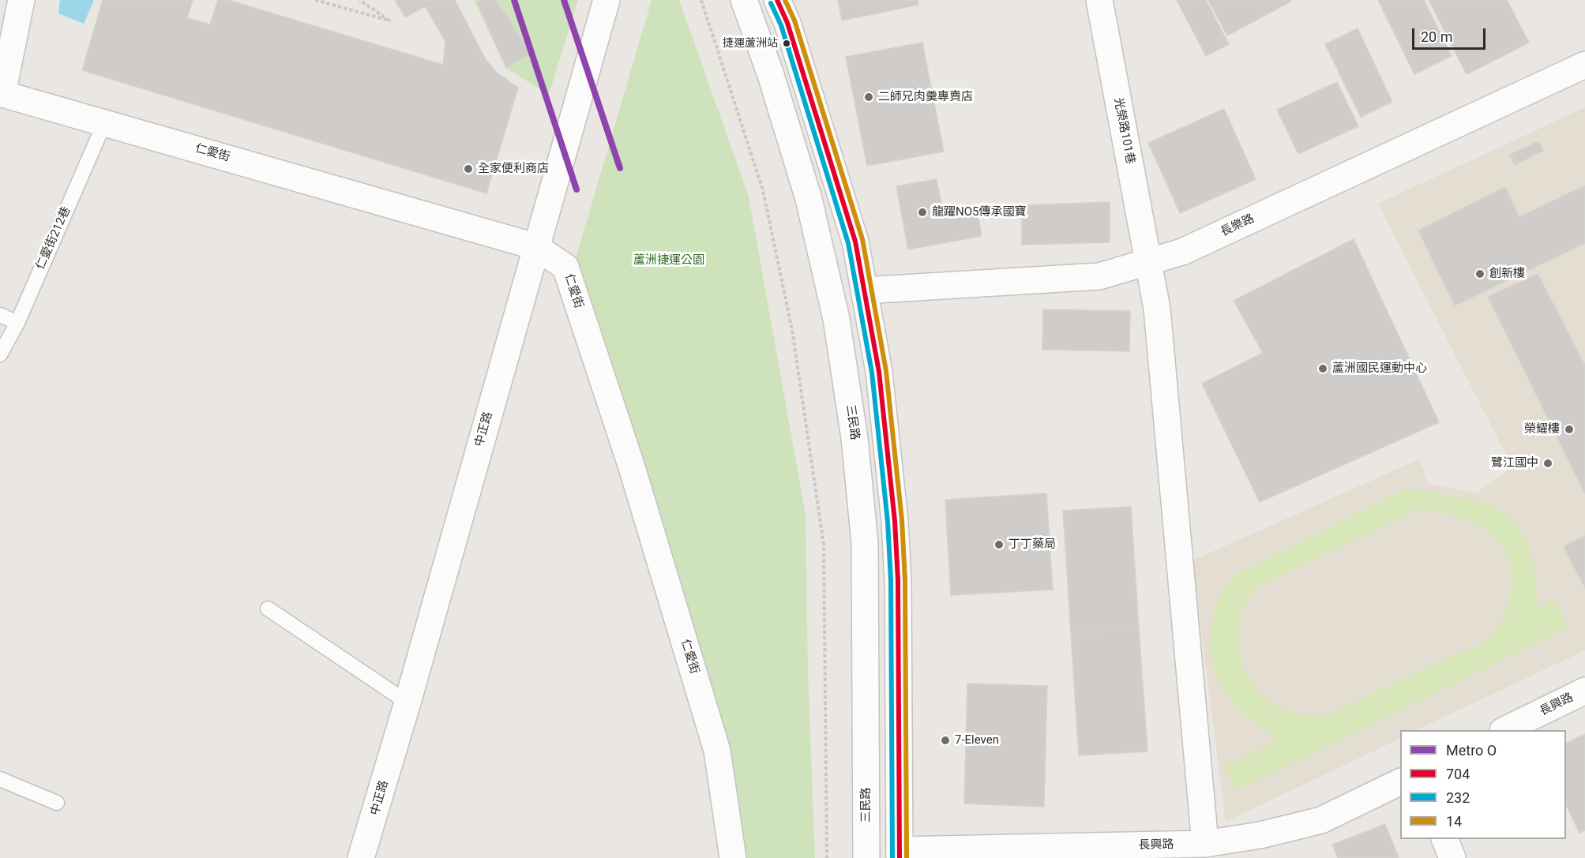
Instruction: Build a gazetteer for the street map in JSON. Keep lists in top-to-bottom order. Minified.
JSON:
{"streets":{"street":["光榮路101巷","仁愛街","長樂路","三民路","中正路","長興路"],"lane":["仁愛街212巷"]},"crossings":[["光榮路101巷","長樂路"],["光榮路101巷","長興路"],["仁愛街","仁愛街212巷"],["仁愛街","中正路"]],"parks":["蘆洲捷運公園"],"places":["捷運蘆洲站","二師兄肉羹專賣店","全家便利商店","龍躍NO5傳承國寶","創新樓","蘆洲國民運動中心","榮耀樓","鷺江國中","丁丁藥局","7-Eleven"],"lines":["metro line O","transit line 704","transit line 14","transit line 232"],"legend":["Metro O","704","232","14"],"scale_bar":"20 m"}
